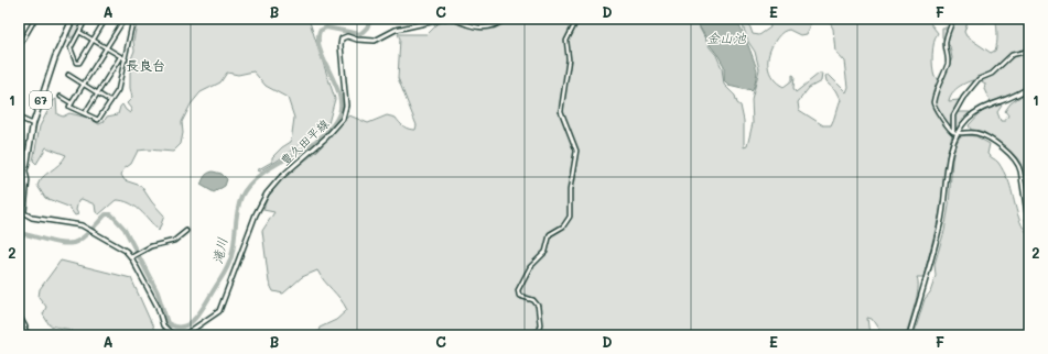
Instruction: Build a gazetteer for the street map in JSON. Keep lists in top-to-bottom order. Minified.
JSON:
{"streets":{"main road":["67","豊久田平線"]},"districts":["長良台"],"water":["金山池","滝川"],"grid":{"columns":["A","B","C","D","E","F"],"rows":["1","2"]}}
